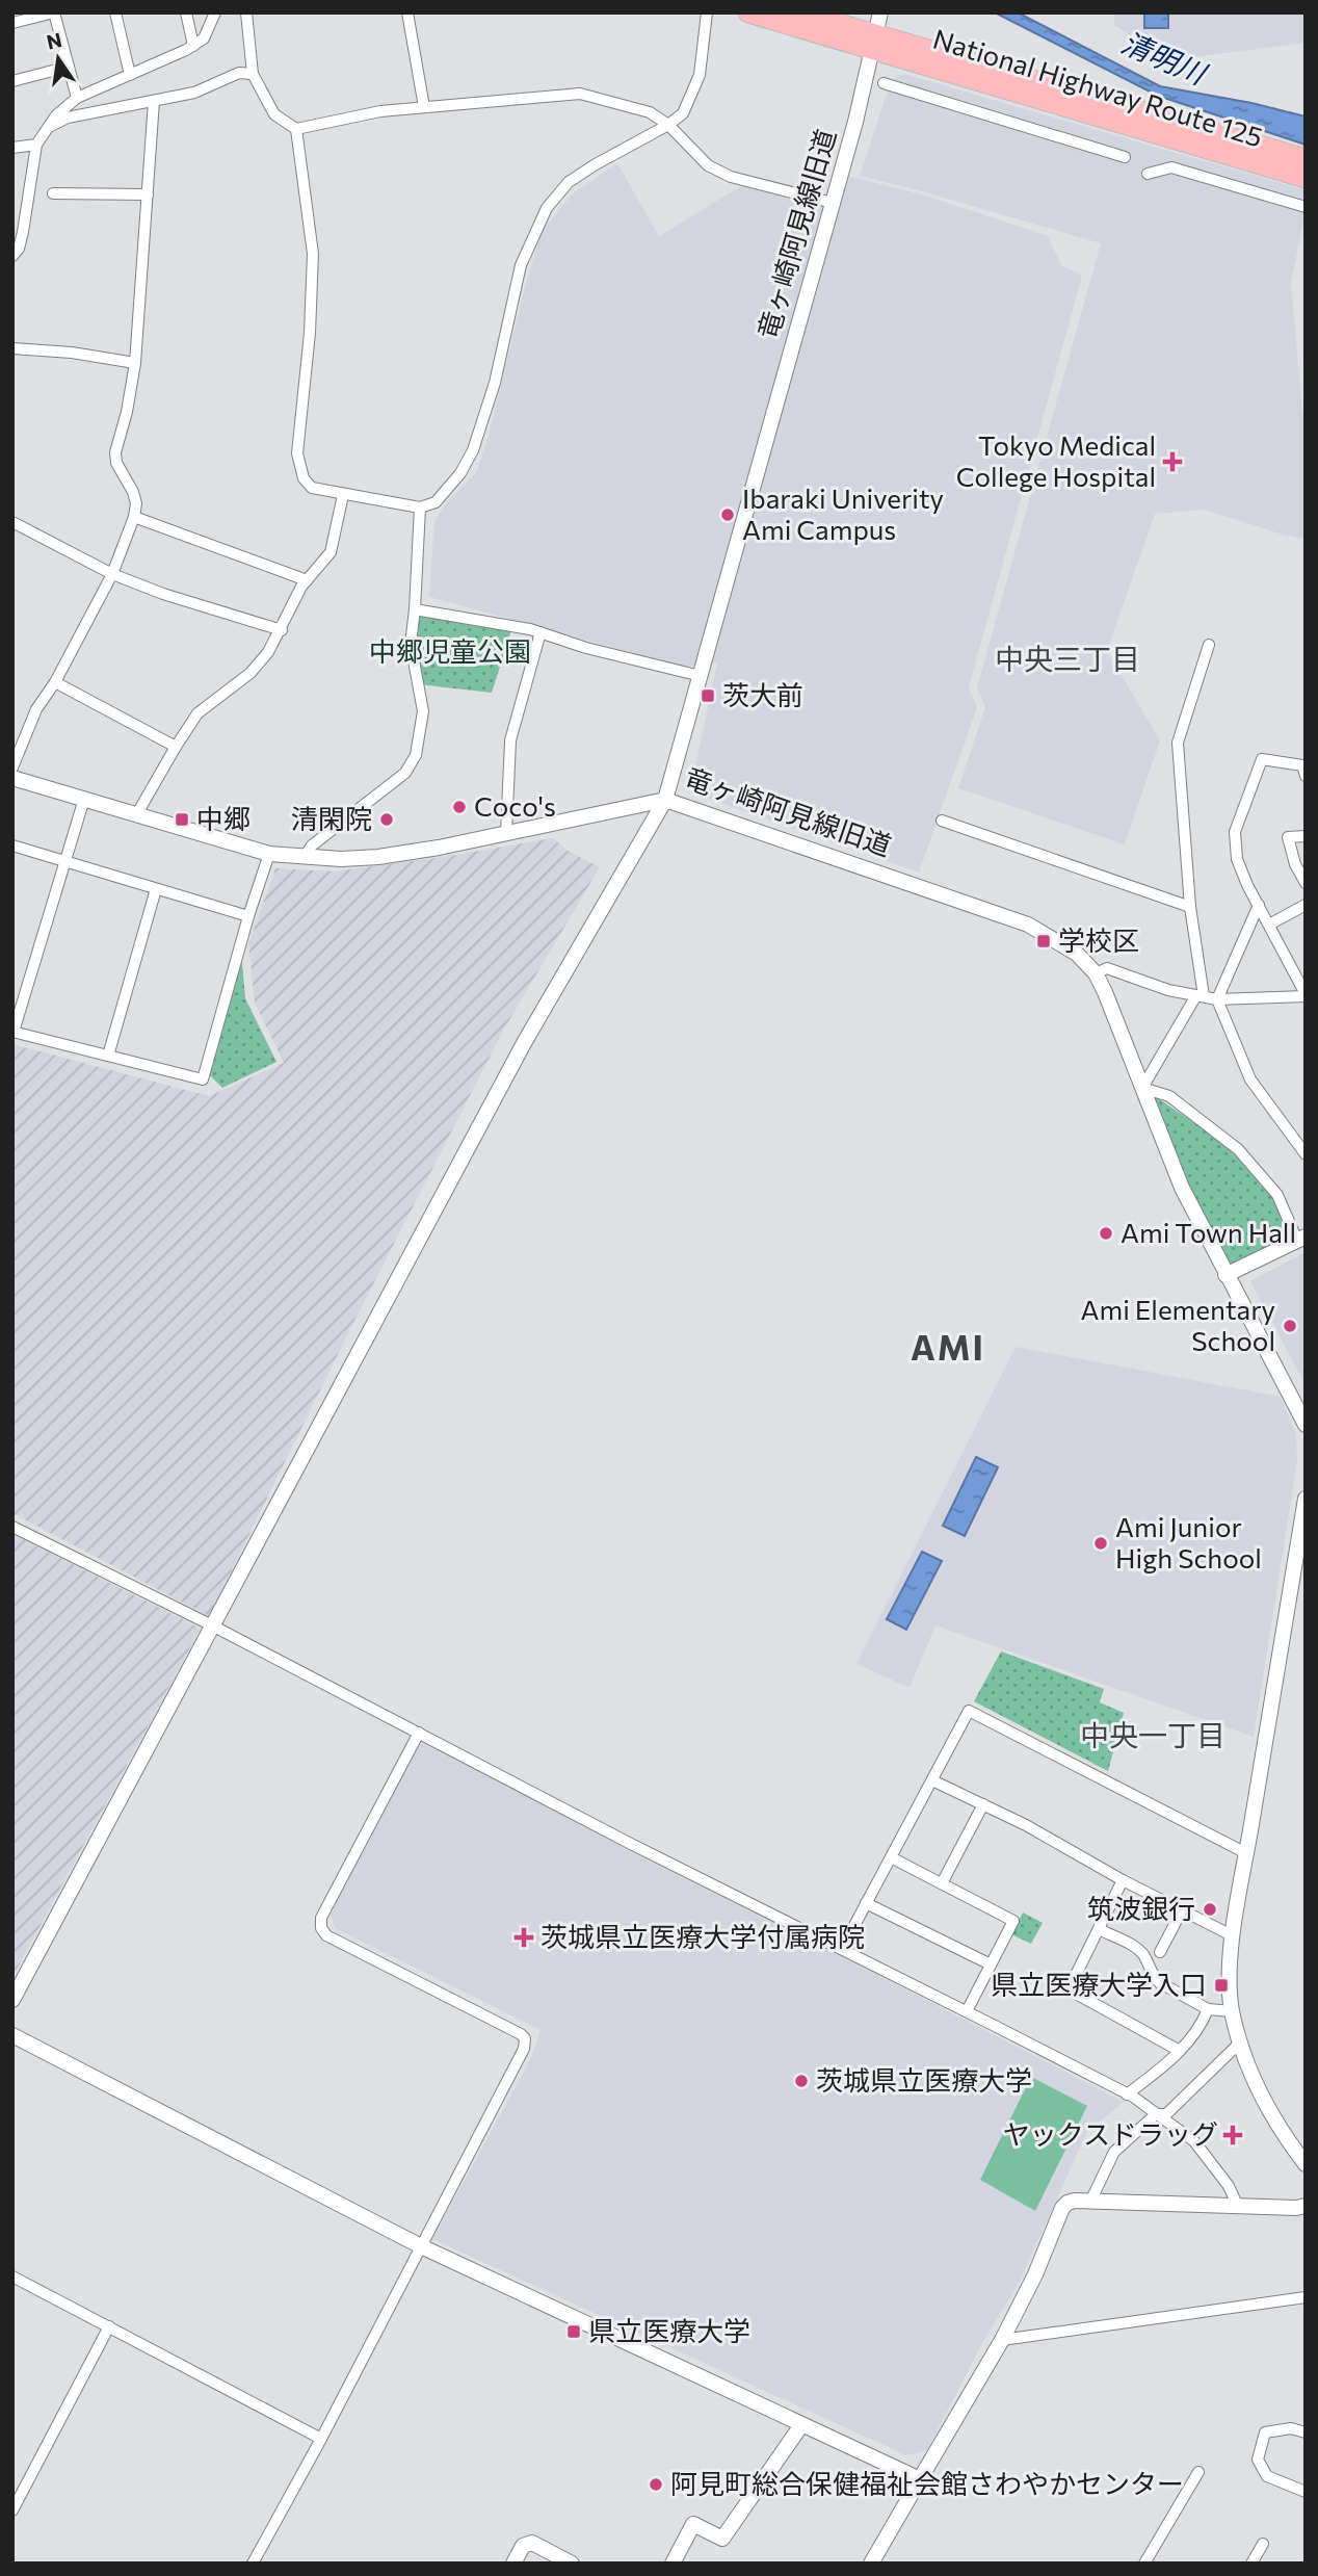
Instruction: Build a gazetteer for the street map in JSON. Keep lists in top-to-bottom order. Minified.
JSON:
{"streets":{"highway":["National Highway Route 125"],"street":["竜ヶ崎阿見線旧道"]},"crossings":[["National Highway Route 125","竜ヶ崎阿見線旧道"]],"districts":["中央三丁目","AMI","中央一丁目"],"water":["清明川"],"parks":["中郷児童公園"],"places":{"health":["Tokyo Medical College Hospital","茨城県立医療大学付属病院","ヤックスドラッグ"],"other":["Ibaraki Univerity Ami Campus","Coco's","清閑院","Ami Town Hall","Ami Elementary School","Ami Junior High School","筑波銀行","茨城県立医療大学","阿見町総合保健福祉会館さわやかセンター"],"transit":["茨大前","中郷","学校区","県立医療大学入口","県立医療大学"]},"north":"top"}
